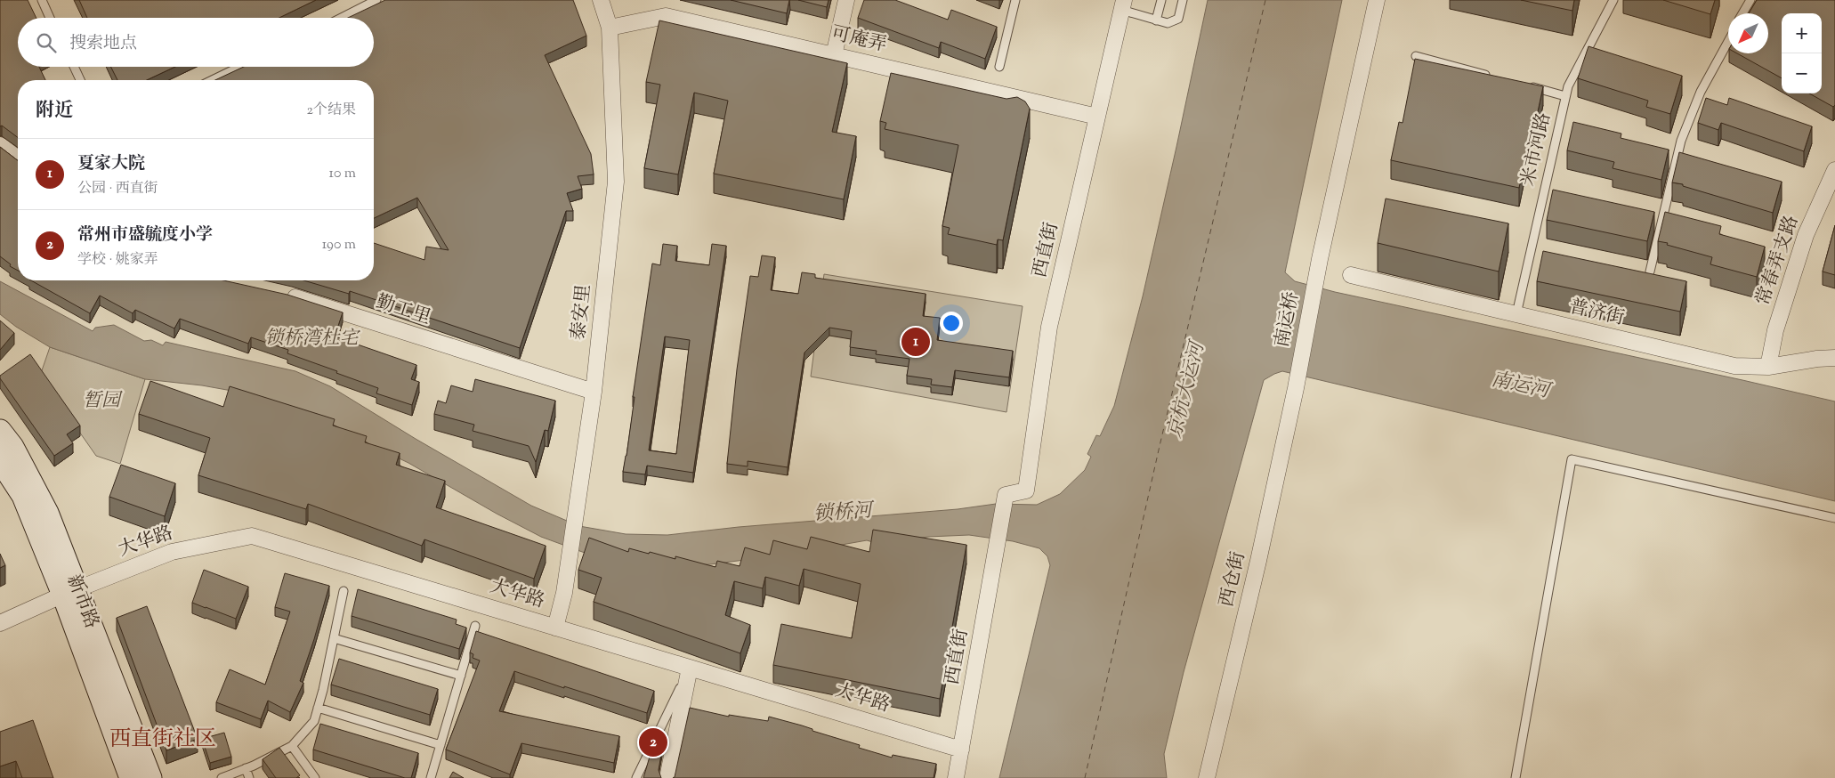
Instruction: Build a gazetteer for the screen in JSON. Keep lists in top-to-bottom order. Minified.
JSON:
{"streets":{"street":["可庵弄","西直街","常春弄支路","勤工里","泰安里","普济街","南运桥","大华路","西仓街","新市路"],"lane":["米市河路"]},"crossings":[["可庵弄","西直街"],["可庵弄","泰安里"],["米市河路","普济街"],["西直街","大华路"],["常春弄支路","普济街"],["勤工里","泰安里"],["泰安里","大华路"],["南运桥","西仓街"],["大华路","新市路"]],"districts":["西直街社区"],"water":["南运河","京杭大运河","锁桥河"],"parks":["锁桥湾杜宅","暂园"],"north":"bottom left","page":{"map_buttons":["+","−"],"search":"搜索地点","heading":["附近","2个结果"],"list":[{"mark":"1","name":"夏家大院","note":"公园 · 西直街","value":"10 m"},{"mark":"2","name":"常州市盛毓度小学","note":"学校 · 姚家弄","value":"190 m"}],"pins":["1","2"]}}
